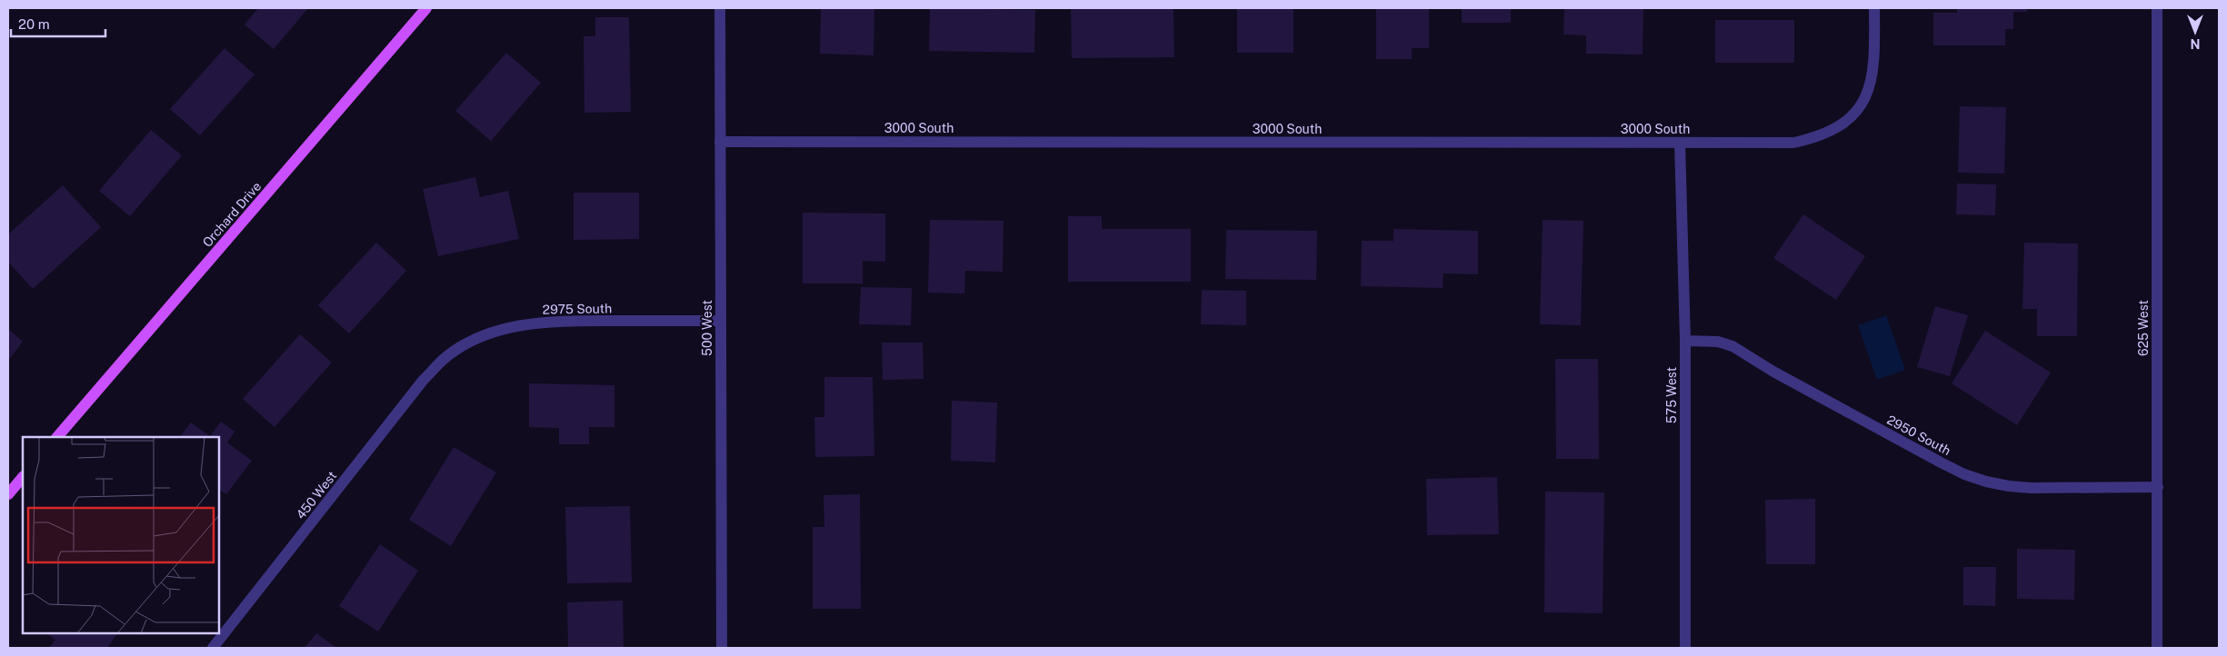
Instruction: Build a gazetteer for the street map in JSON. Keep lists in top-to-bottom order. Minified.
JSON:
{"streets":{"main road":["Orchard Drive"],"street":["3000 South","2975 South","500 West","625 West","575 West","2950 South","450 West"]},"crossings":[["3000 South","500 West"],["3000 South","575 West"],["2975 South","500 West"],["2975 South","450 West"],["625 West","2950 South"],["575 West","2950 South"]],"scale_bar":"20 m","north":"bottom"}
